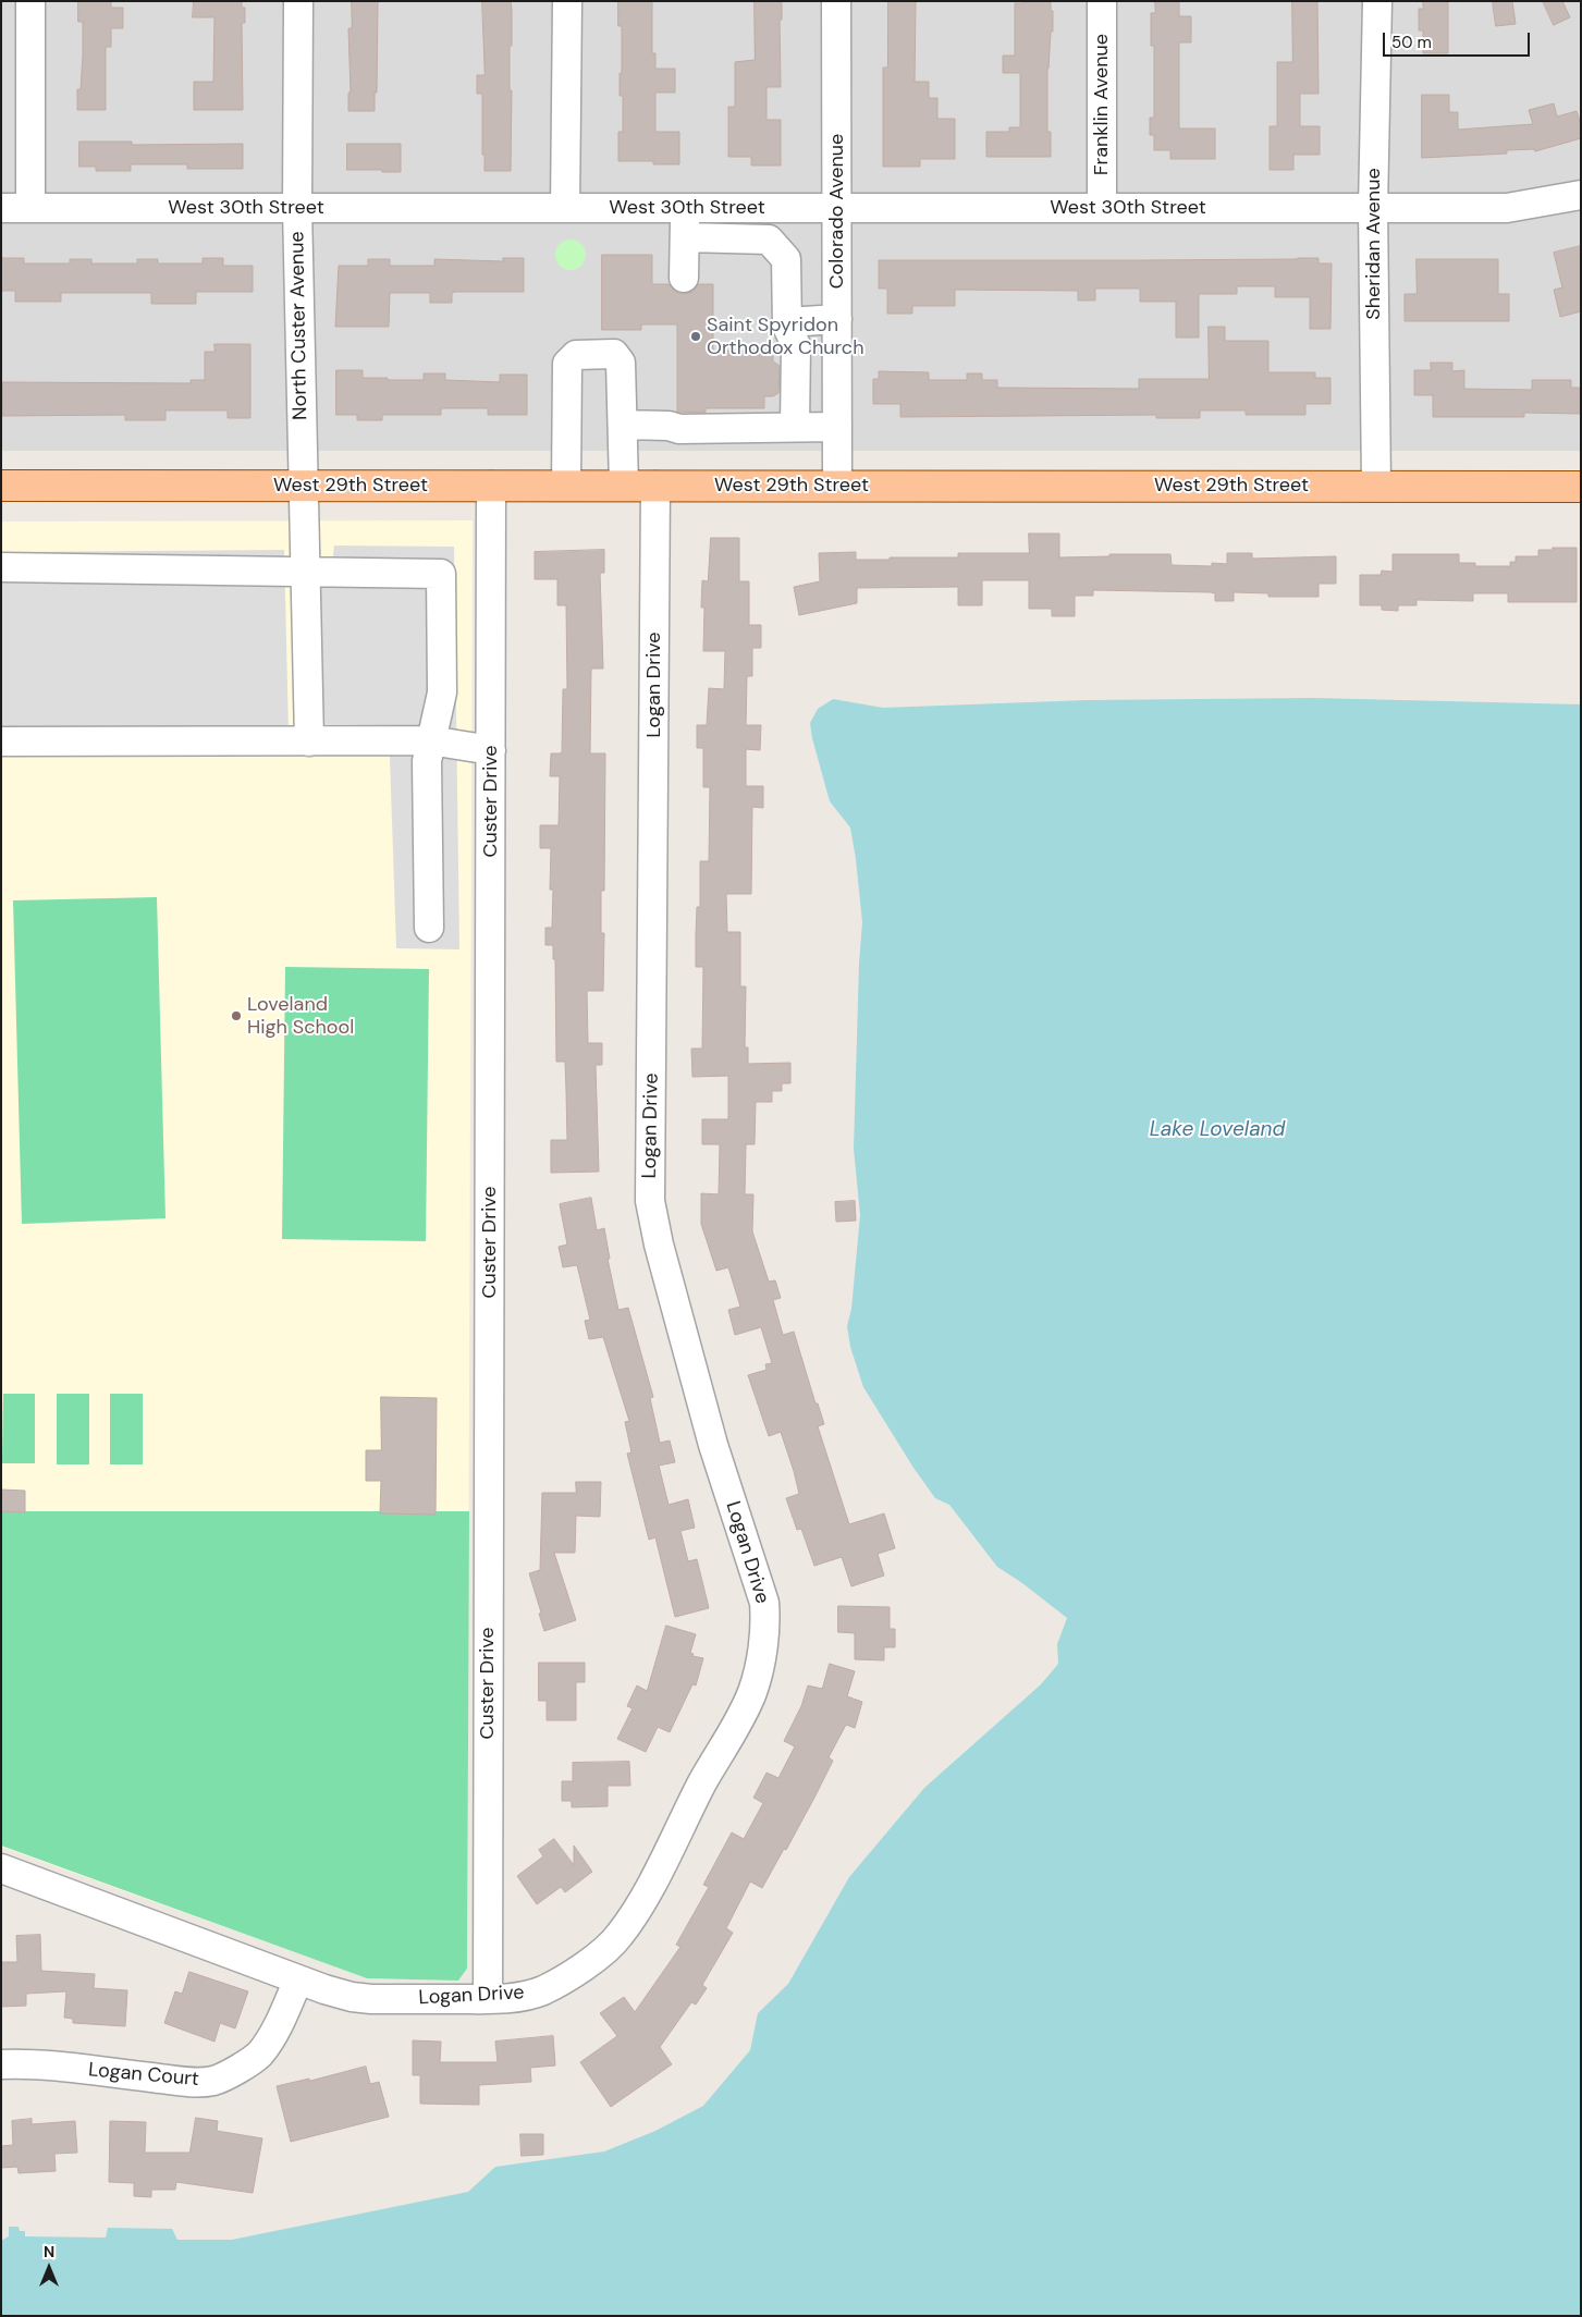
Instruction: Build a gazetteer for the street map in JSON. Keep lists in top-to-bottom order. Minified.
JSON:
{"streets":{"main road":["West 29th Street"],"street":["Franklin Avenue","West 30th Street","Colorado Avenue","Sheridan Avenue","North Custer Avenue","Logan Drive","Custer Drive","Logan Court"]},"crossings":[["Franklin Avenue","West 30th Street"],["West 30th Street","Colorado Avenue"],["West 30th Street","Sheridan Avenue"],["West 30th Street","North Custer Avenue"],["Colorado Avenue","West 29th Street"],["Sheridan Avenue","West 29th Street"],["North Custer Avenue","West 29th Street"],["West 29th Street","Logan Drive"],["West 29th Street","Custer Drive"],["Logan Drive","Custer Drive"],["Logan Drive","Logan Court"]],"water":["Lake Loveland"],"places":["Saint Spyridon Orthodox Church","Loveland High School"],"scale_bar":"50 m","north":"top"}
